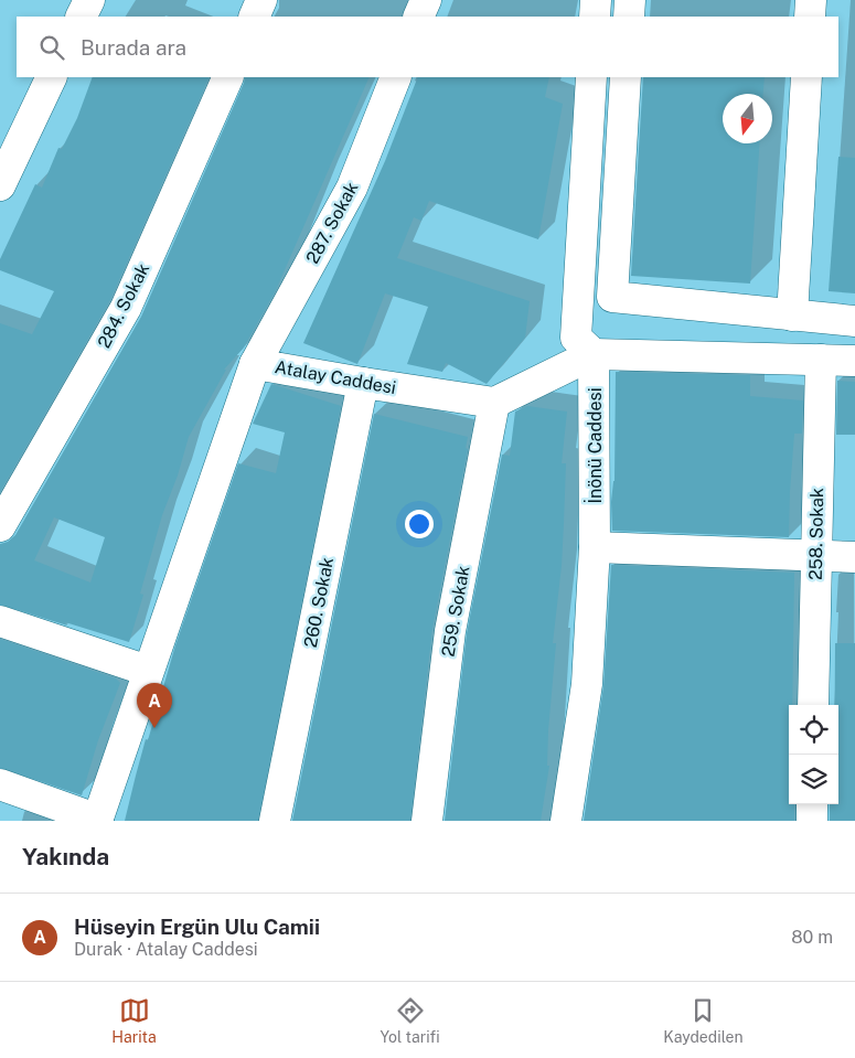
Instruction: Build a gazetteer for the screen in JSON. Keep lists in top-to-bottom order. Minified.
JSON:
{"streets":{"street":["287. Sokak","284. Sokak","Atalay Caddesi","İnönü Caddesi","258. Sokak","260. Sokak","259. Sokak"]},"crossings":[["287. Sokak","Atalay Caddesi"],["Atalay Caddesi","260. Sokak"],["Atalay Caddesi","259. Sokak"]],"north":"bottom","page":{"search":"Burada ara","pins":"A","heading":"Yakında","list":[{"mark":"A","name":"Hüseyin Ergün Ulu Camii","note":"Durak · Atalay Caddesi","value":"80 m"}],"nav":["Harita","Yol tarifi","Kaydedilen"]}}
